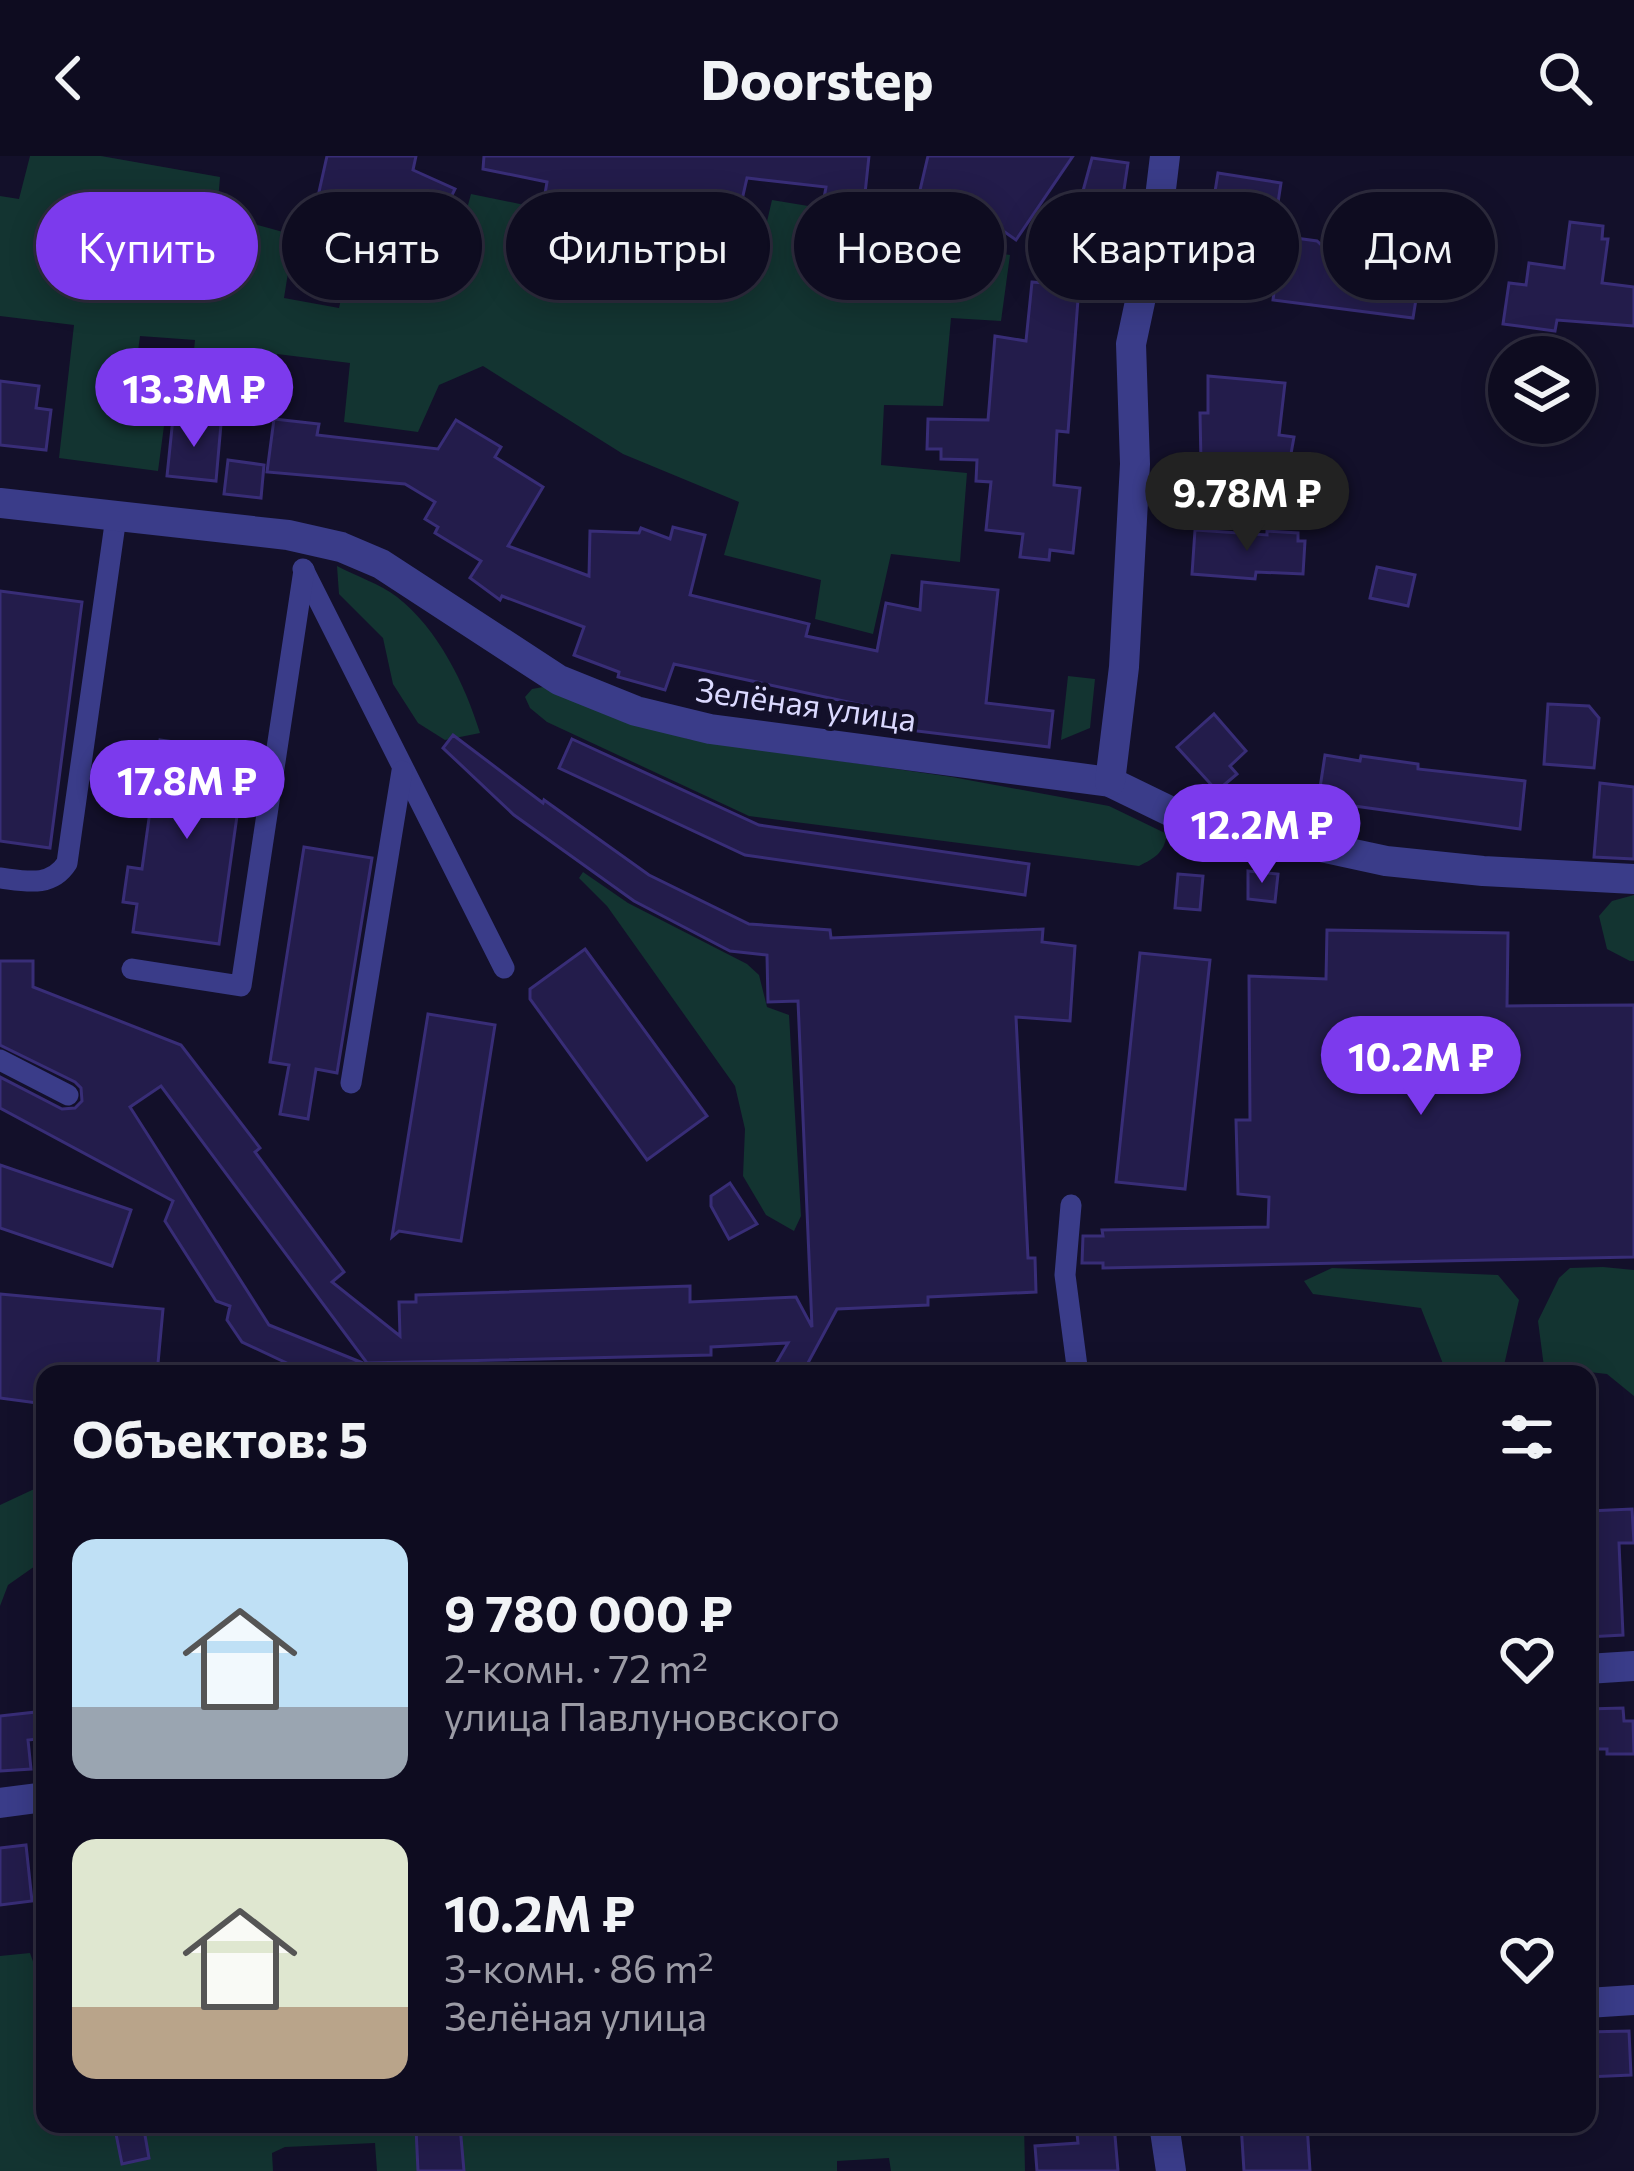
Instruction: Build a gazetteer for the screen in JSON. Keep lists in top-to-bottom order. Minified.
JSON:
{"streets":{"street":["Зелёная улица"]},"page":{"header":"Doorstep","chip":["Купить","Снять","Фильтры","Новое","Квартира","Дом"],"price":["13.3M ₽","9.78M ₽","17.8M ₽","12.2M ₽","10.2M ₽"],"heading":"Объектов: 5","list":[{"name":"9 780 000 ₽","note":"2-комн. · 72 m² · улица Павлуновского"},{"name":"10.2M ₽","note":"3-комн. · 86 m² · Зелёная улица"}]}}
